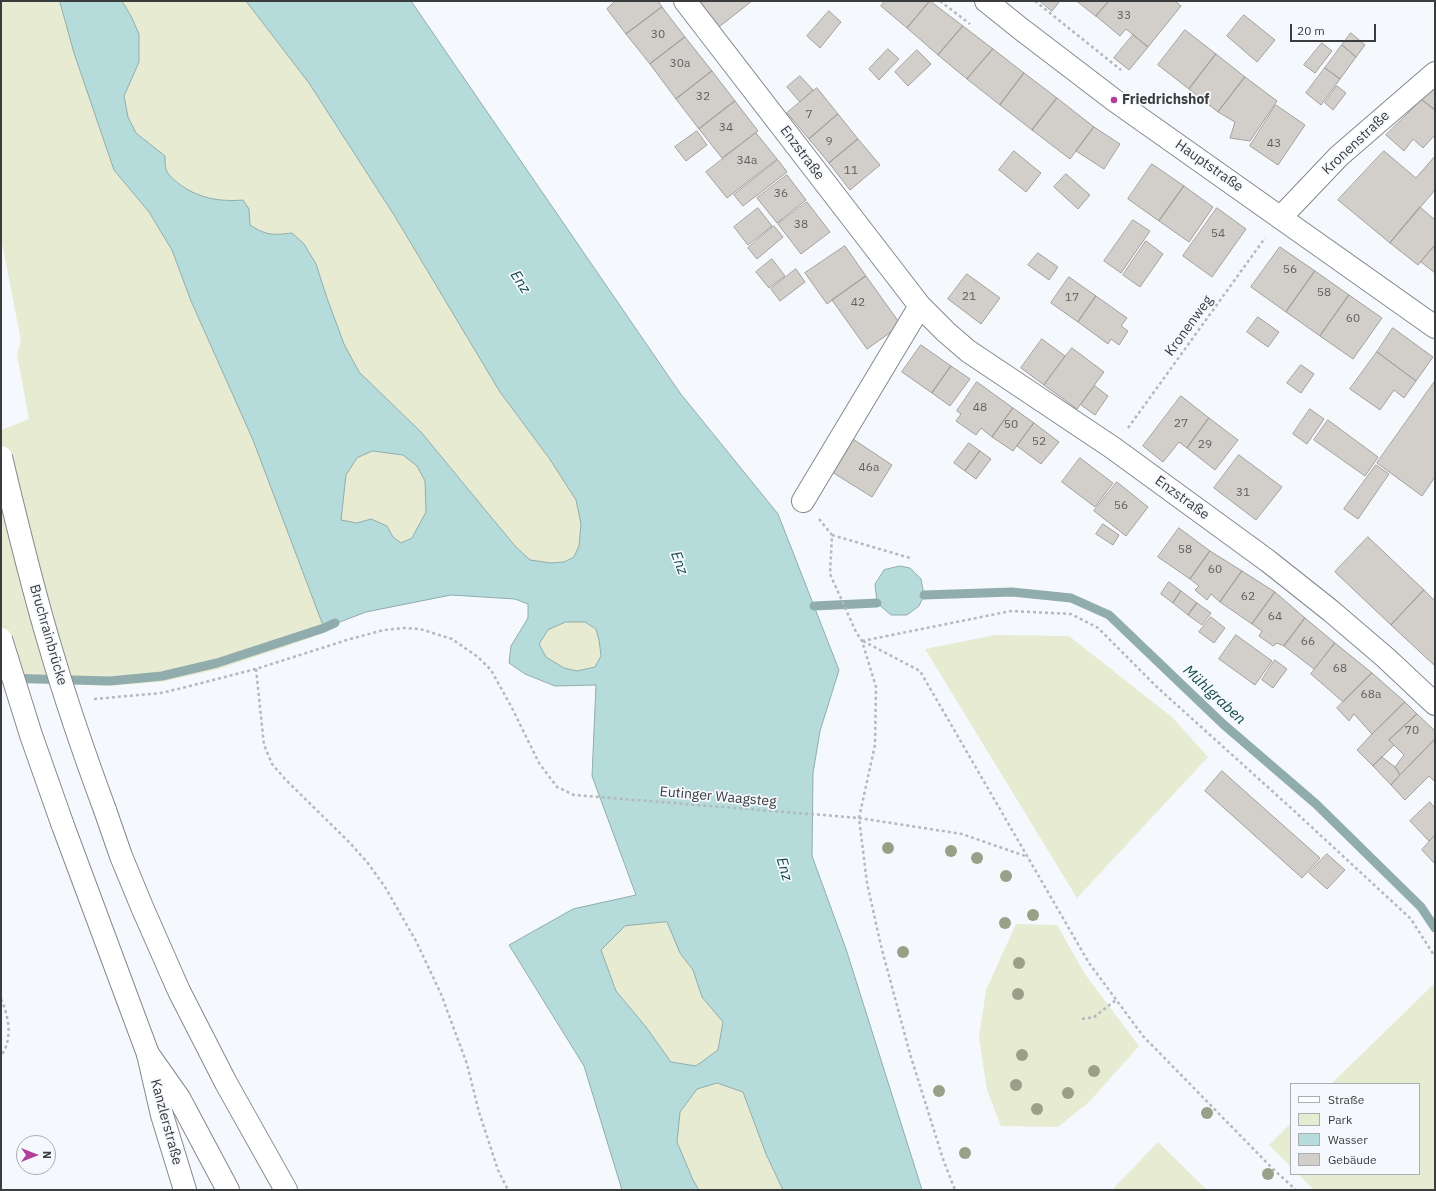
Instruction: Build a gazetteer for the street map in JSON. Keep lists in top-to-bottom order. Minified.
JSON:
{"streets":{"street":["Kronenstraße","Enzstraße","Hauptstraße","Bruchrainbrücke","Kanzlerstraße"],"path":["Kronenweg","Eutinger Waagsteg"]},"crossings":[["Kronenstraße","Hauptstraße"],["Kronenstraße","Kronenweg"],["Enzstraße","Kronenweg"],["Hauptstraße","Kronenweg"]],"water":["Enz","Mühlgraben"],"places":["Friedrichshof"],"house_numbers":["33","30","30a","32","7","34","9","43","34a","11","36","38","54","56","58","21","17","42","60","48","27","50","52","29","46a","31","56","58","60","62","64","66","68","68a","70"],"legend":["Straße","Park","Wasser","Gebäude"],"scale_bar":"20 m","north":"right"}
